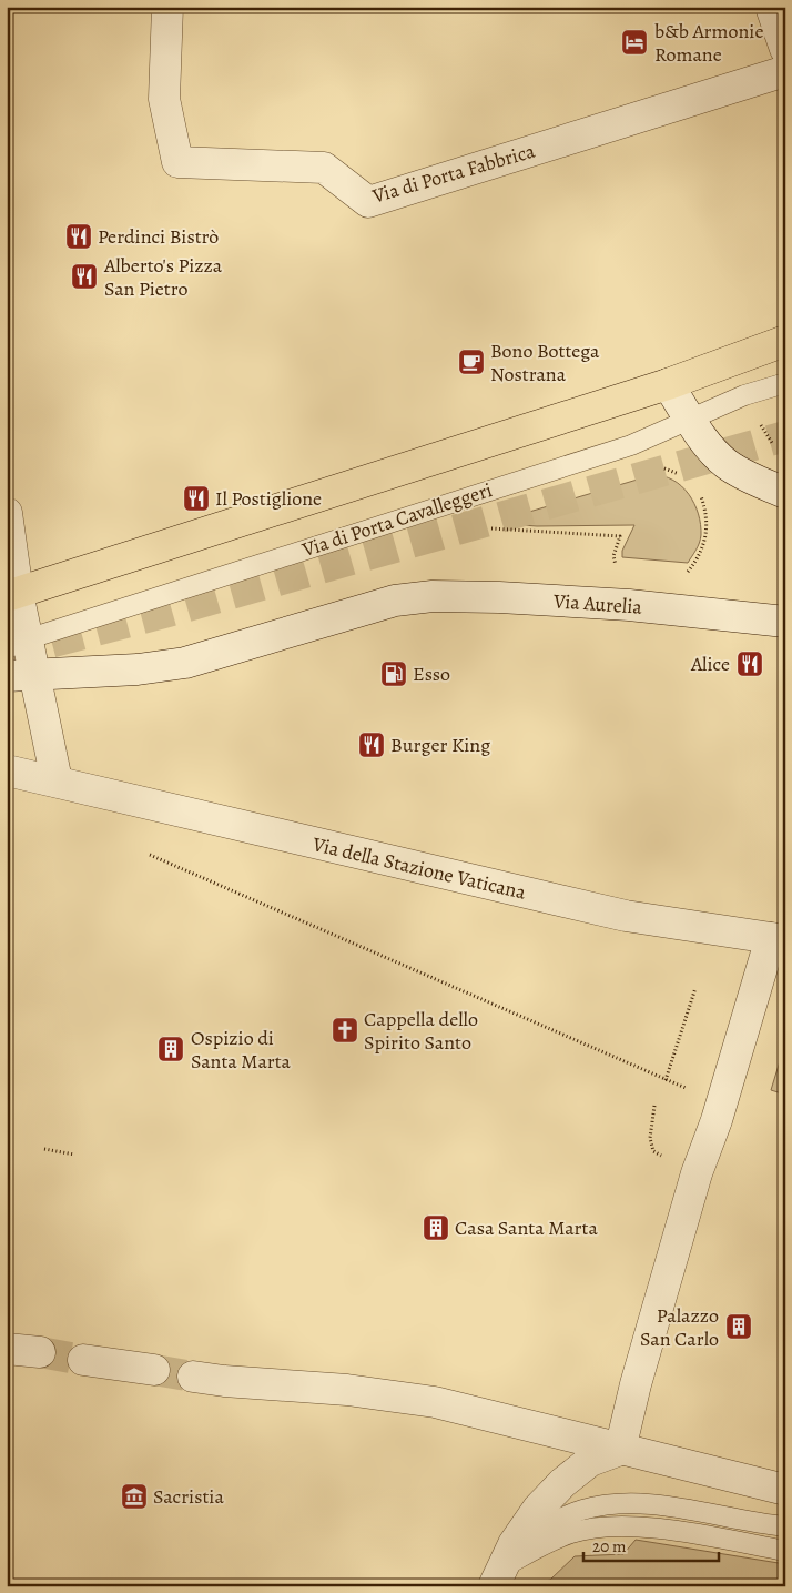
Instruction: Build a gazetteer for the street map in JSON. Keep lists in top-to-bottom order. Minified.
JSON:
{"streets":{"street":["Via di Porta Fabbrica","Via Aurelia","Via della Stazione Vaticana"],"lane":["Via di Porta Cavalleggeri"]},"places":{"hotel":["b&b Armonie Romane"],"restaurant":["Perdinci Bistrò","Alberto's Pizza San Pietro","Il Postiglione","Alice","Burger King"],"cafe":["Bono Bottega Nostrana"],"fuel station":["Esso"],"church":["Cappella dello Spirito Santo"],"building":["Ospizio di Santa Marta","Casa Santa Marta","Palazzo San Carlo"],"museum":["Sacristia"]},"scale_bar":"20 m"}
